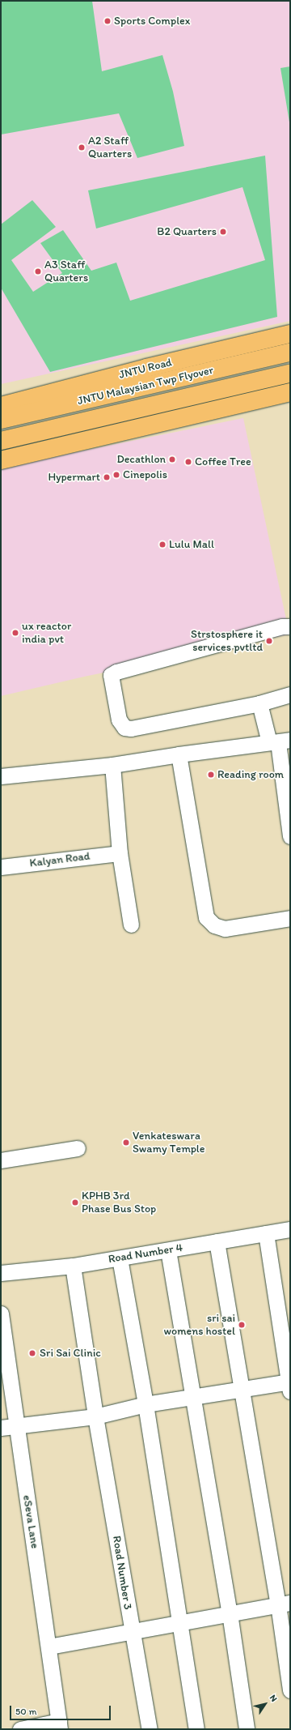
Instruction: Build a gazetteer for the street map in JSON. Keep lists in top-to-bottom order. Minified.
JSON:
{"streets":{"main road":["JNTU Road","JNTU Malaysian Twp Flyover"],"street":["Kalyan Road","Road Number 4","eSeva Lane","Road Number 3"]},"crossings":[["Road Number 4","Road Number 3"]],"places":["Sports Complex","A2 Staff Quarters","B2 Quarters","A3 Staff Quarters","Decathlon","Coffee Tree","Cinepolis","Hypermart","Lulu Mall","ux reactor india pvt","Strstosphere it services pvtltd","Reading room","Venkateswara Swamy Temple","KPHB 3rd Phase Bus Stop","sri sai womens hostel","Sri Sai Clinic"],"scale_bar":"50 m","north":"top right"}
